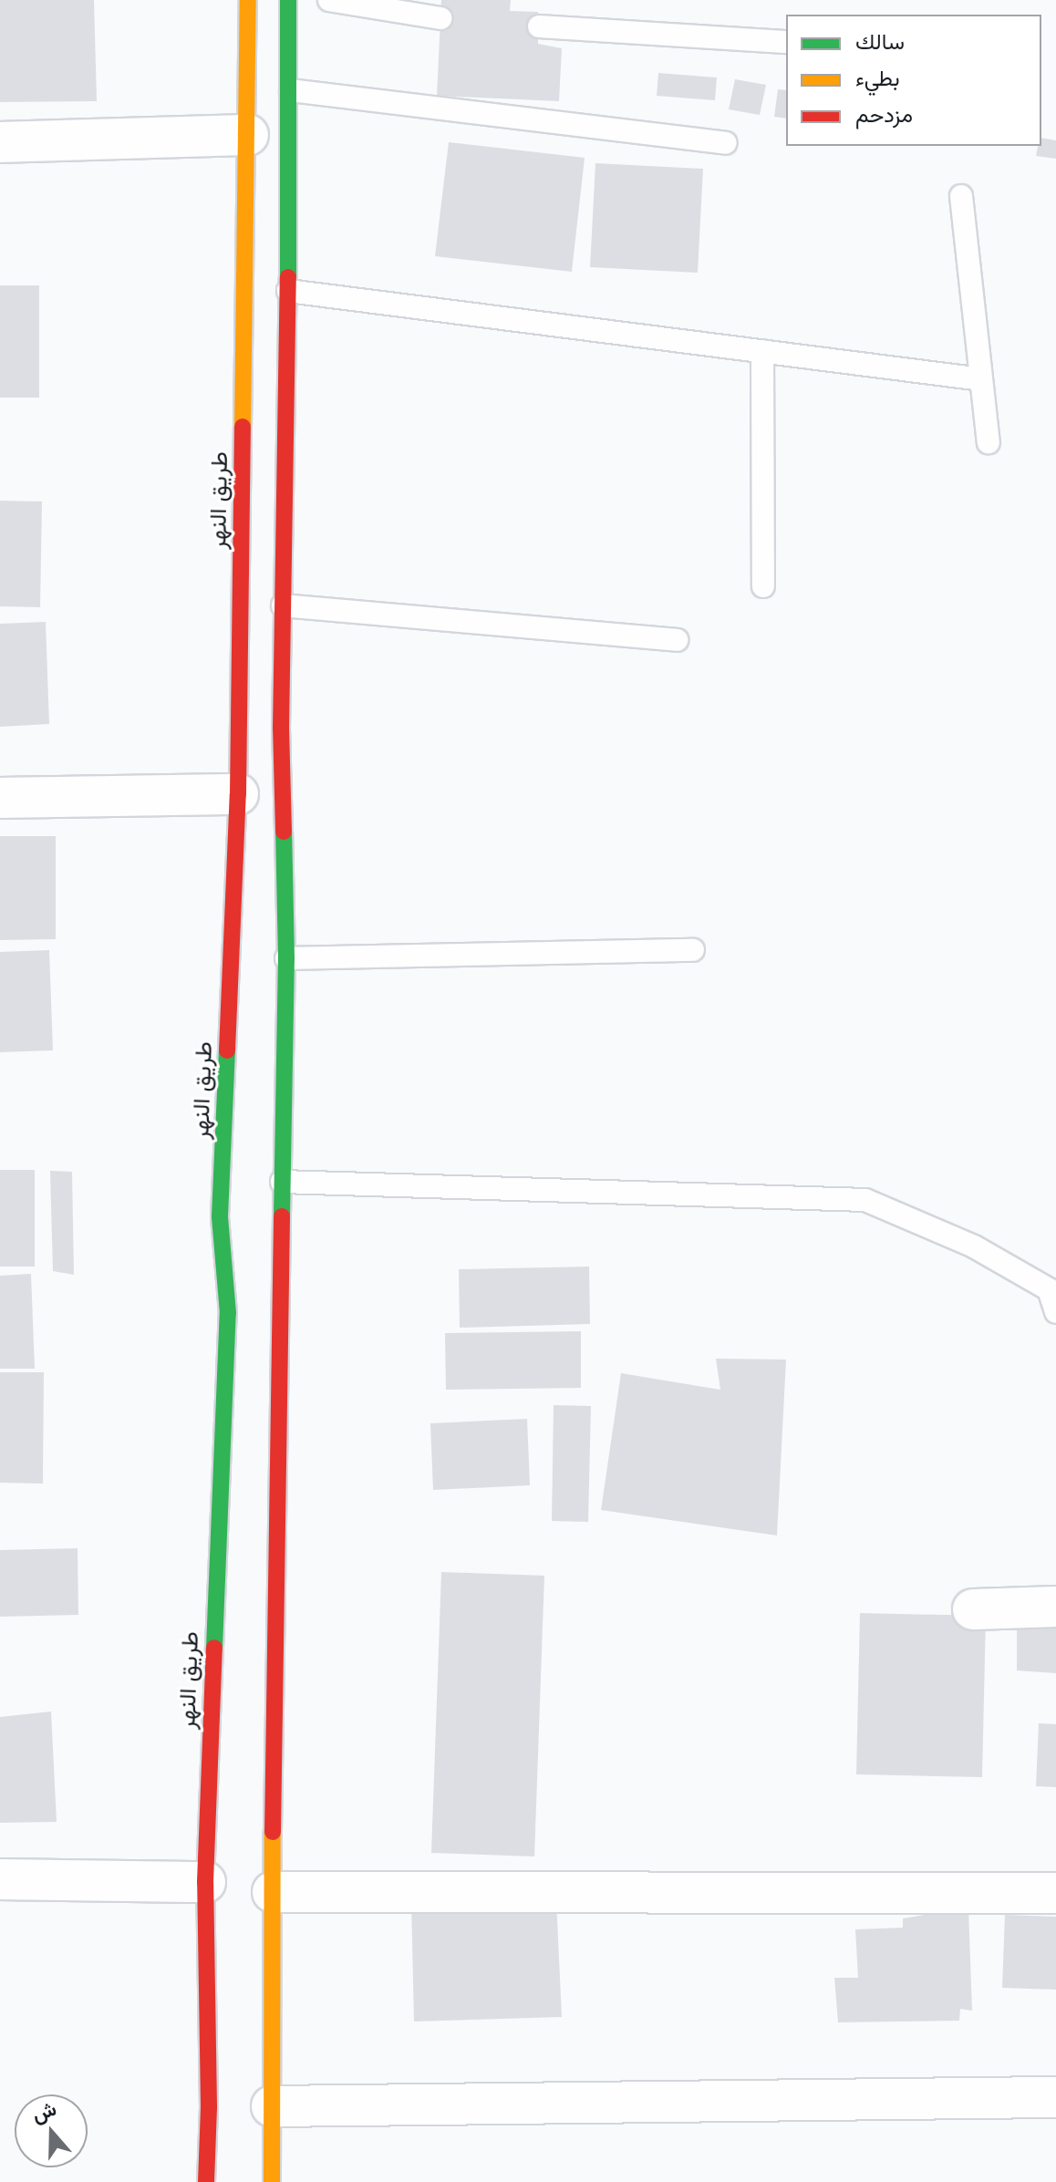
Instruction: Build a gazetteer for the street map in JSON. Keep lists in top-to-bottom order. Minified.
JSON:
{"streets":{"main road":["طريق النهر"]},"legend":["سالك","بطيء","مزدحم"],"north":"top"}
